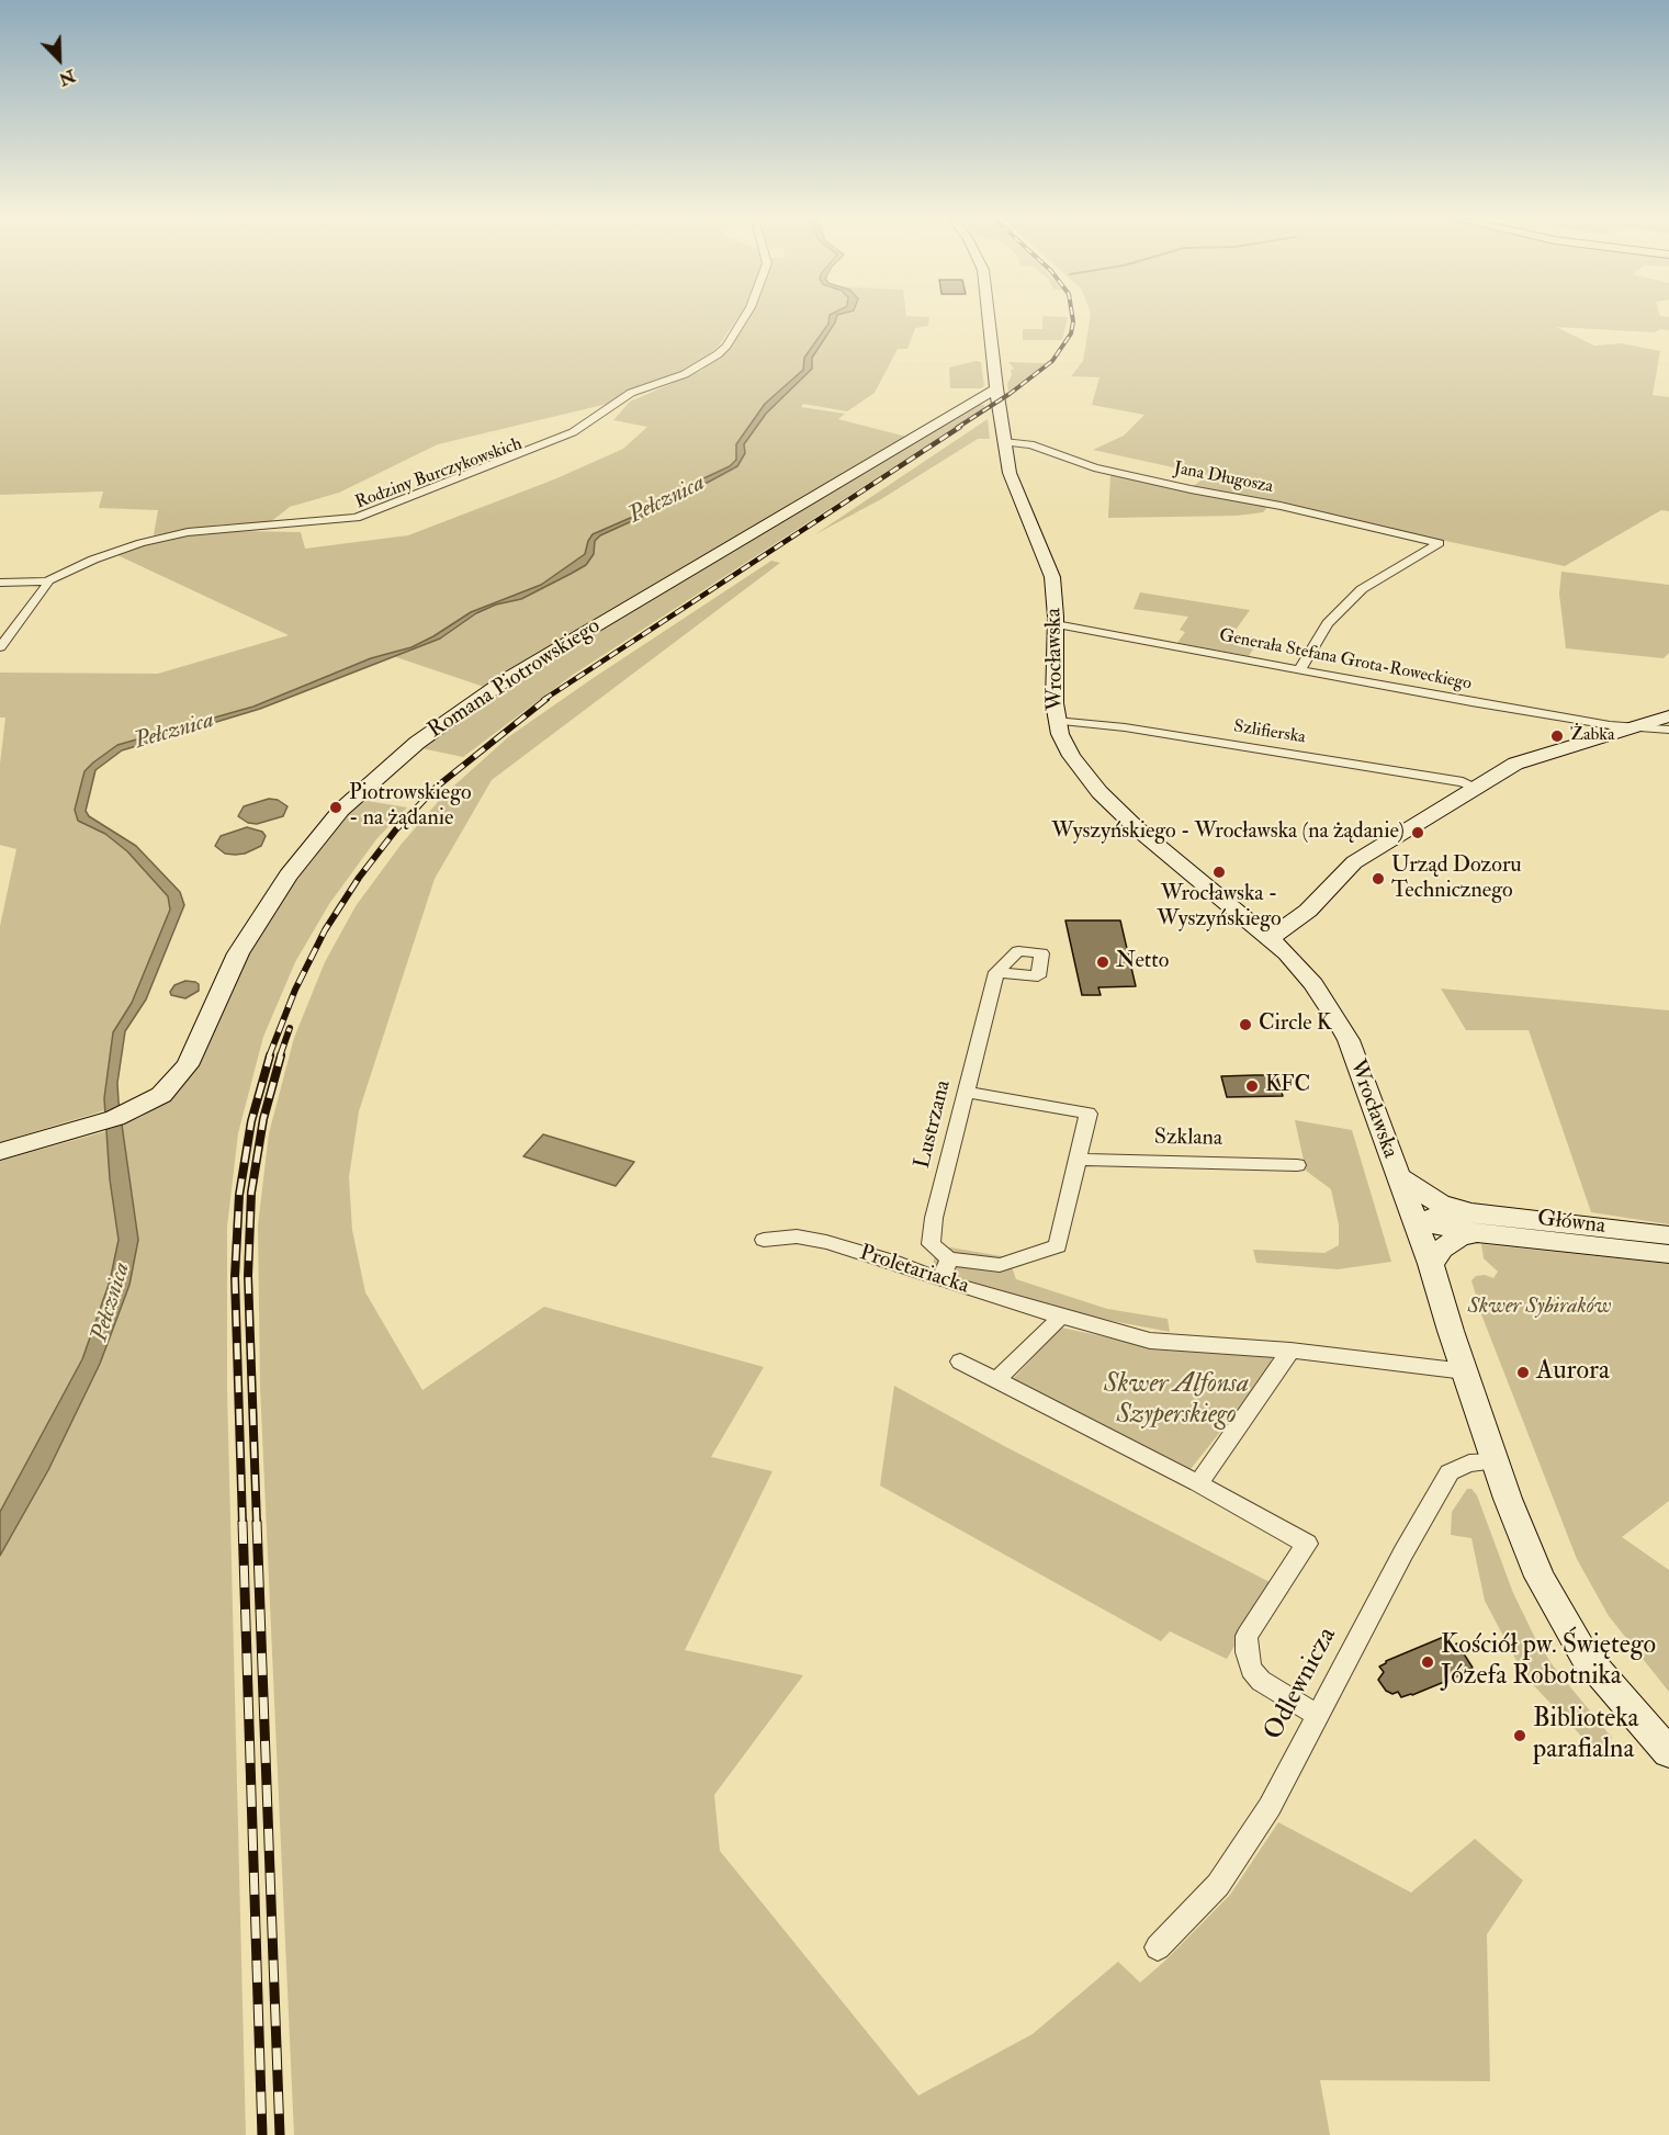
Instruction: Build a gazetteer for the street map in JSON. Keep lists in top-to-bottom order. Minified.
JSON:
{"streets":{"main road":["Wrocławska","Romana Piotrowskiego","Główna"],"street":["Rodziny Burczykowskich","Jana Długosza","Generała Stefana Grota-Roweckiego","Szlifierska","Lustrzana","Szklana","Proletariacka","Odlewnicza"]},"crossings":[["Jana Długosza","Wrocławska"],["Jana Długosza","Generała Stefana Grota-Roweckiego"],["Wrocławska","Generała Stefana Grota-Roweckiego"],["Wrocławska","Romana Piotrowskiego"],["Wrocławska","Szlifierska"],["Wrocławska","Główna"],["Wrocławska","Proletariacka"],["Wrocławska","Odlewnicza"]],"water":["Pełcznica"],"parks":["Skwer Sybiraków","Skwer Alfonsa Szyperskiego"],"places":["Żabka","Piotrowskiego - na żądanie","Wyszyńskiego - Wrocławska (na żądanie)","Wrocławska - Wyszyńskiego","Urząd Dozoru Technicznego","Netto","Circle K","KFC","Aurora","Kościół pw. Świętego Józefa Robotnika","Biblioteka parafialna"],"north":"bottom right"}
